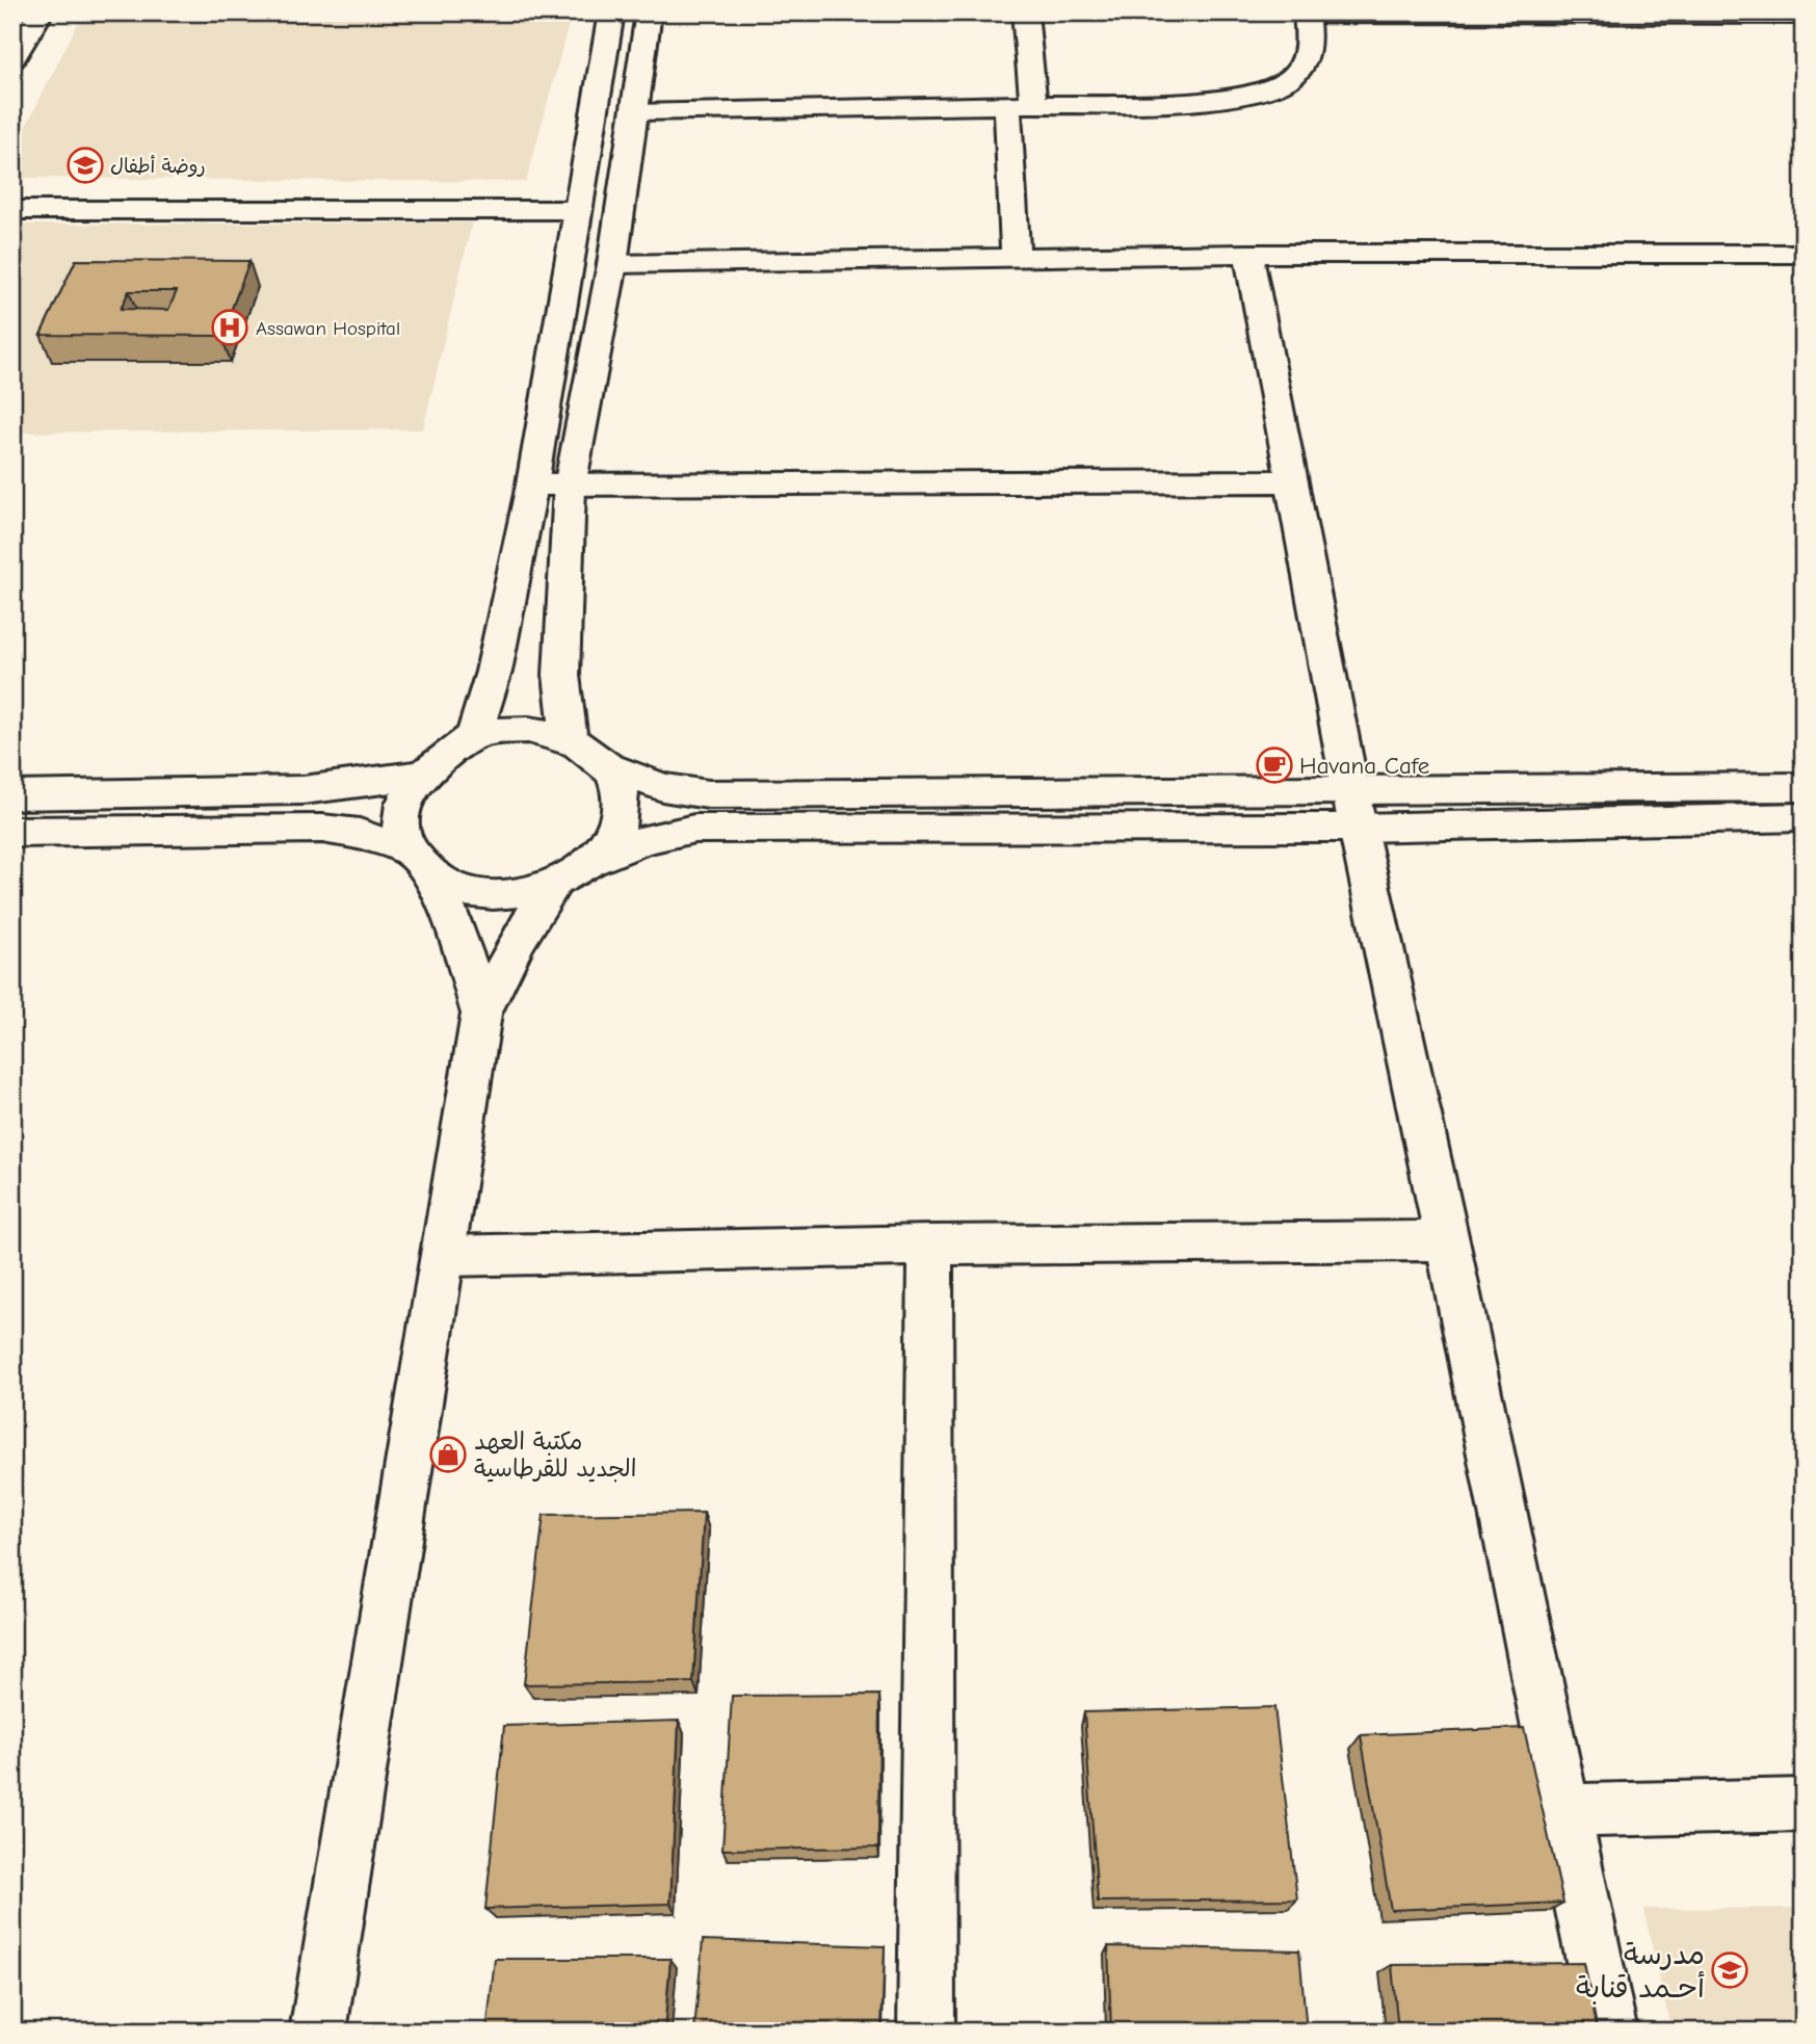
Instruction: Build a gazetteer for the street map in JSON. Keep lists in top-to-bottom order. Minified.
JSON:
{"places":{"school or university":["روضة أطفال","مدرسة أحـمد قنابة"],"hospital":["Assawan Hospital"],"cafe":["Havana Cafe"],"shop":["مكتبة العهد الجديد للقرطاسية"]}}
